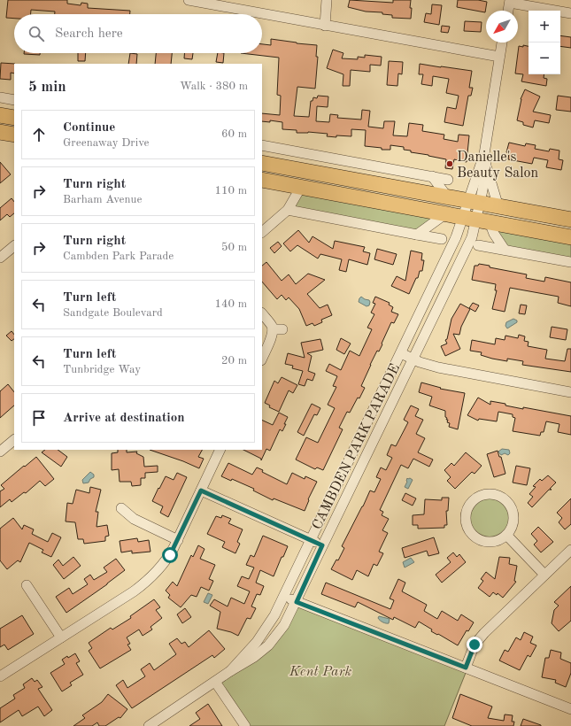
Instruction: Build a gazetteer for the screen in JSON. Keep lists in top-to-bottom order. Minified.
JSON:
{"streets":{"street":["CAMBDEN PARK PARADE"]},"parks":["Kent Park"],"places":["Danielle's Beauty Salon"],"north":"bottom left","page":{"map_buttons":["+","−"],"search":"Search here","heading":["5 min","Walk · 380 m"],"list":[["Continue","Greenaway Drive","60 m"],["Turn right","Barham Avenue","110 m"],["Turn right","Cambden Park Parade","50 m"],["Turn left","Sandgate Boulevard","140 m"],["Turn left","Tunbridge Way","20 m"],"Arrive at destination"]}}
